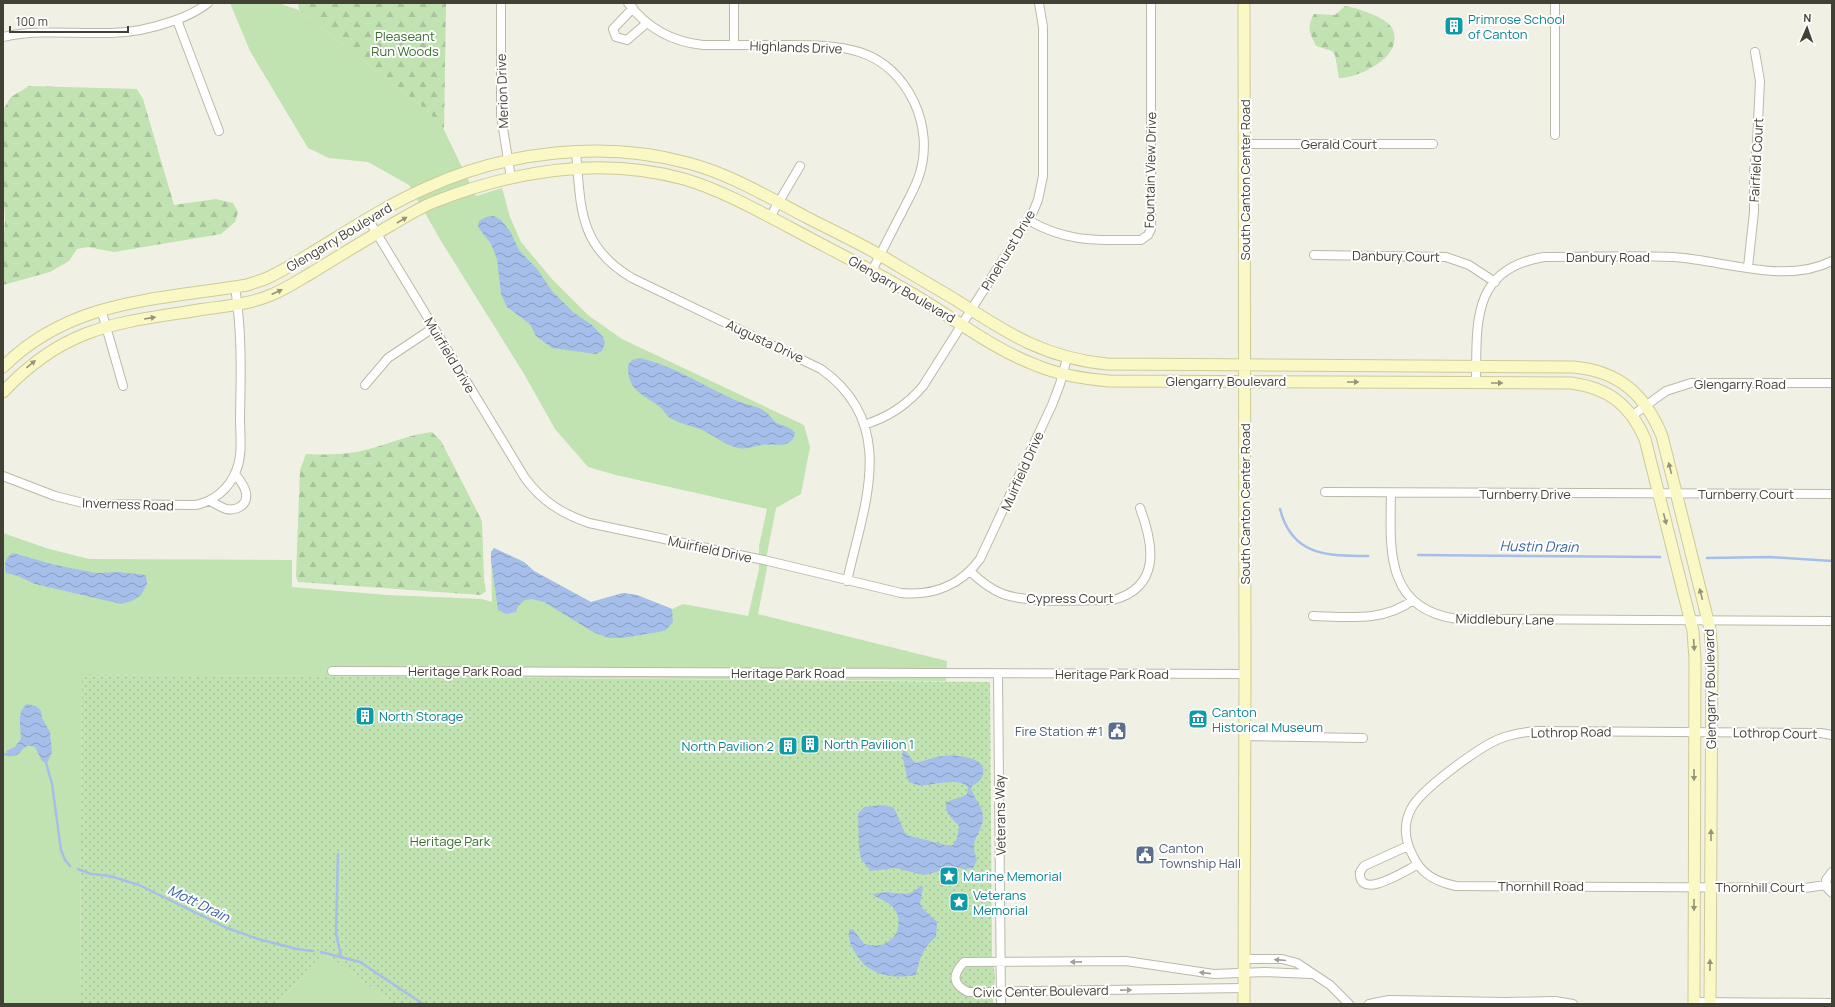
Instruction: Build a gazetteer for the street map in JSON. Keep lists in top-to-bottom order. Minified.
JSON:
{"streets":{"street":["Highlands Drive","Merion Drive","Gerald Court","Fairfield Court","Fountain View Drive","South Canton Center Road","Glengarry Boulevard","Pinehurst Drive","Danbury Court","Danbury Road","Augusta Drive","Muirfield Drive","Glengarry Road","Turnberry Drive","Turnberry Court","Inverness Road","Cypress Court","Middlebury Lane","Heritage Park Road","Lothrop Road","Lothrop Court","Veterans Way","Thornhill Road","Thornhill Court","Civic Center Boulevard"]},"crossings":[["Highlands Drive","Glengarry Boulevard"],["Merion Drive","Glengarry Boulevard"],["Gerald Court","South Canton Center Road"],["Fairfield Court","Danbury Road"],["Fountain View Drive","Pinehurst Drive"],["South Canton Center Road","Glengarry Boulevard"],["South Canton Center Road","Heritage Park Road"],["South Canton Center Road","Civic Center Boulevard"],["Glengarry Boulevard","Pinehurst Drive"],["Glengarry Boulevard","Danbury Road"],["Glengarry Boulevard","Augusta Drive"],["Glengarry Boulevard","Muirfield Drive"],["Glengarry Boulevard","Glengarry Road"],["Glengarry Boulevard","Turnberry Drive"],["Glengarry Boulevard","Turnberry Court"],["Glengarry Boulevard","Inverness Road"],["Glengarry Boulevard","Middlebury Lane"],["Glengarry Boulevard","Lothrop Road"],["Glengarry Boulevard","Lothrop Court"],["Glengarry Boulevard","Thornhill Road"],["Glengarry Boulevard","Thornhill Court"],["Pinehurst Drive","Augusta Drive"],["Danbury Court","Danbury Road"],["Augusta Drive","Muirfield Drive"],["Muirfield Drive","Cypress Court"],["Turnberry Drive","Turnberry Court"],["Turnberry Drive","Middlebury Lane"],["Heritage Park Road","Veterans Way"],["Lothrop Road","Lothrop Court"],["Lothrop Road","Thornhill Road"],["Veterans Way","Civic Center Boulevard"],["Thornhill Road","Thornhill Court"]],"water":["Hustin Drain","Mott Drain"],"parks":["Pleaseant Run Woods","Heritage Park"],"places":{"building":["Primrose School of Canton","North Storage","North Pavilion 1","North Pavilion 2"],"museum":["Canton Historical Museum"],"public building":["Fire Station #1","Canton Township Hall"],"place":["Marine Memorial","Veterans Memorial"]},"scale_bar":"100 m","north":"top"}
